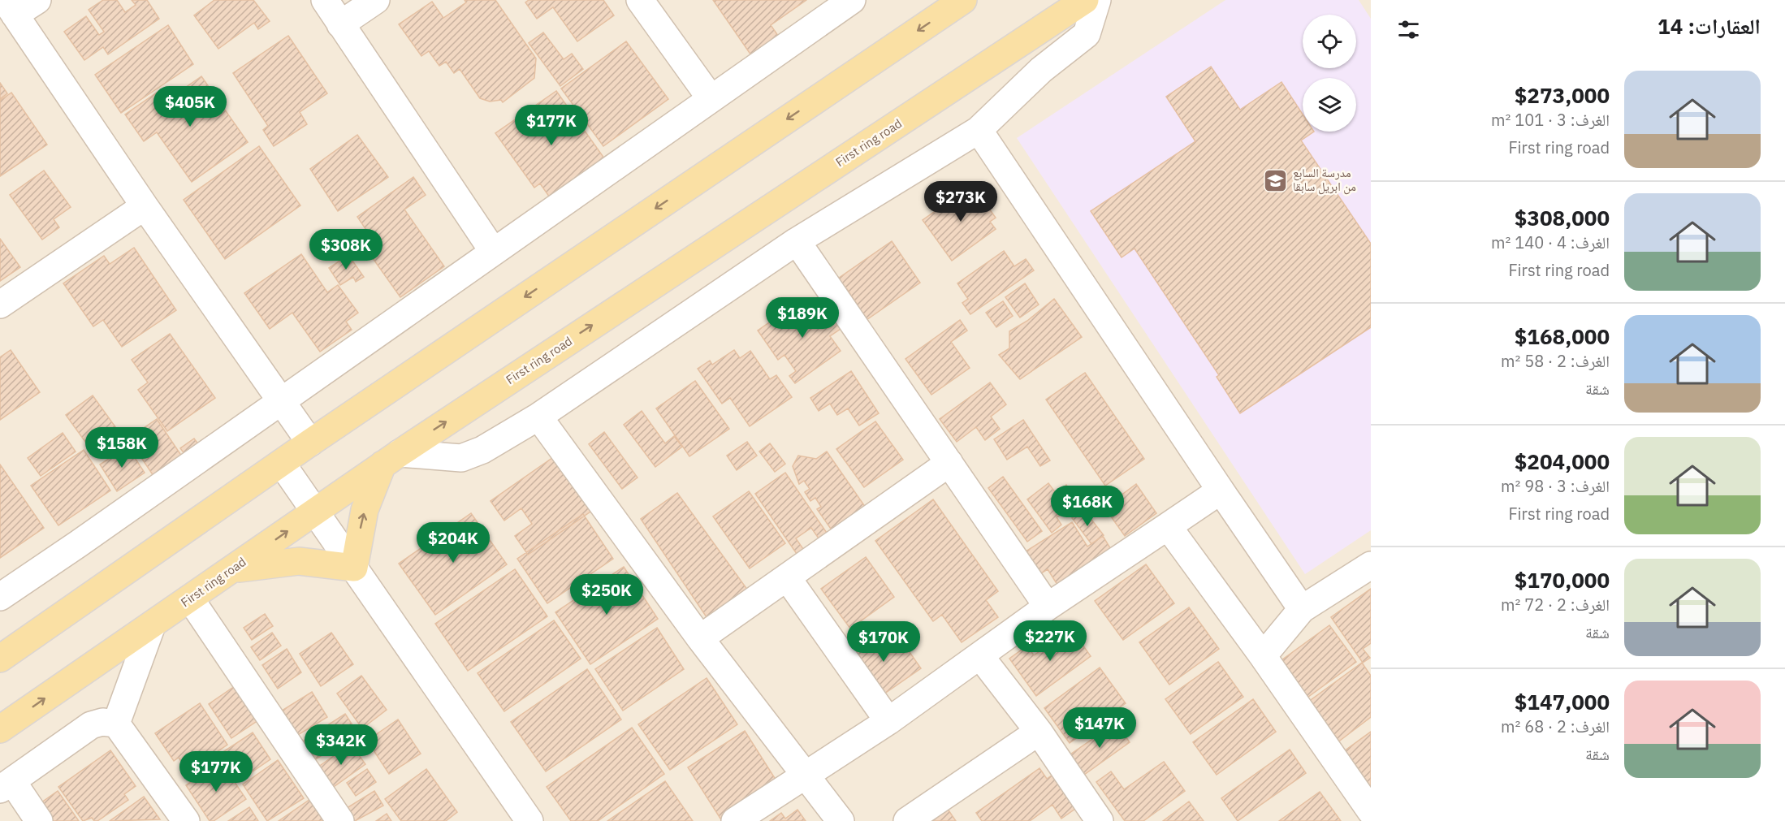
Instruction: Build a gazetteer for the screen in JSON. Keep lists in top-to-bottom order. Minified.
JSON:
{"streets":{"main road":["First ring road"]},"places":{"school or university":["مدرسة السابع من ابريل سابقا"]},"page":{"heading":"العقارات: 14","list":[{"name":"$273,000","note":"الغرف: 3 · 101 m² · First ring road"},{"name":"$308,000","note":"الغرف: 4 · 140 m² · First ring road"},{"name":"$168,000","note":"الغرف: 2 · 58 m² · شقة"},{"name":"$204,000","note":"الغرف: 3 · 98 m² · First ring road"},{"name":"$170,000","note":"الغرف: 2 · 72 m² · شقة"},{"name":"$147,000","note":"الغرف: 2 · 68 m² · شقة"}],"price":["$405K","$177K","$273K","$308K","$189K","$158K","$168K","$204K","$250K","$227K","$170K","$147K","$342K","$177K"]}}
